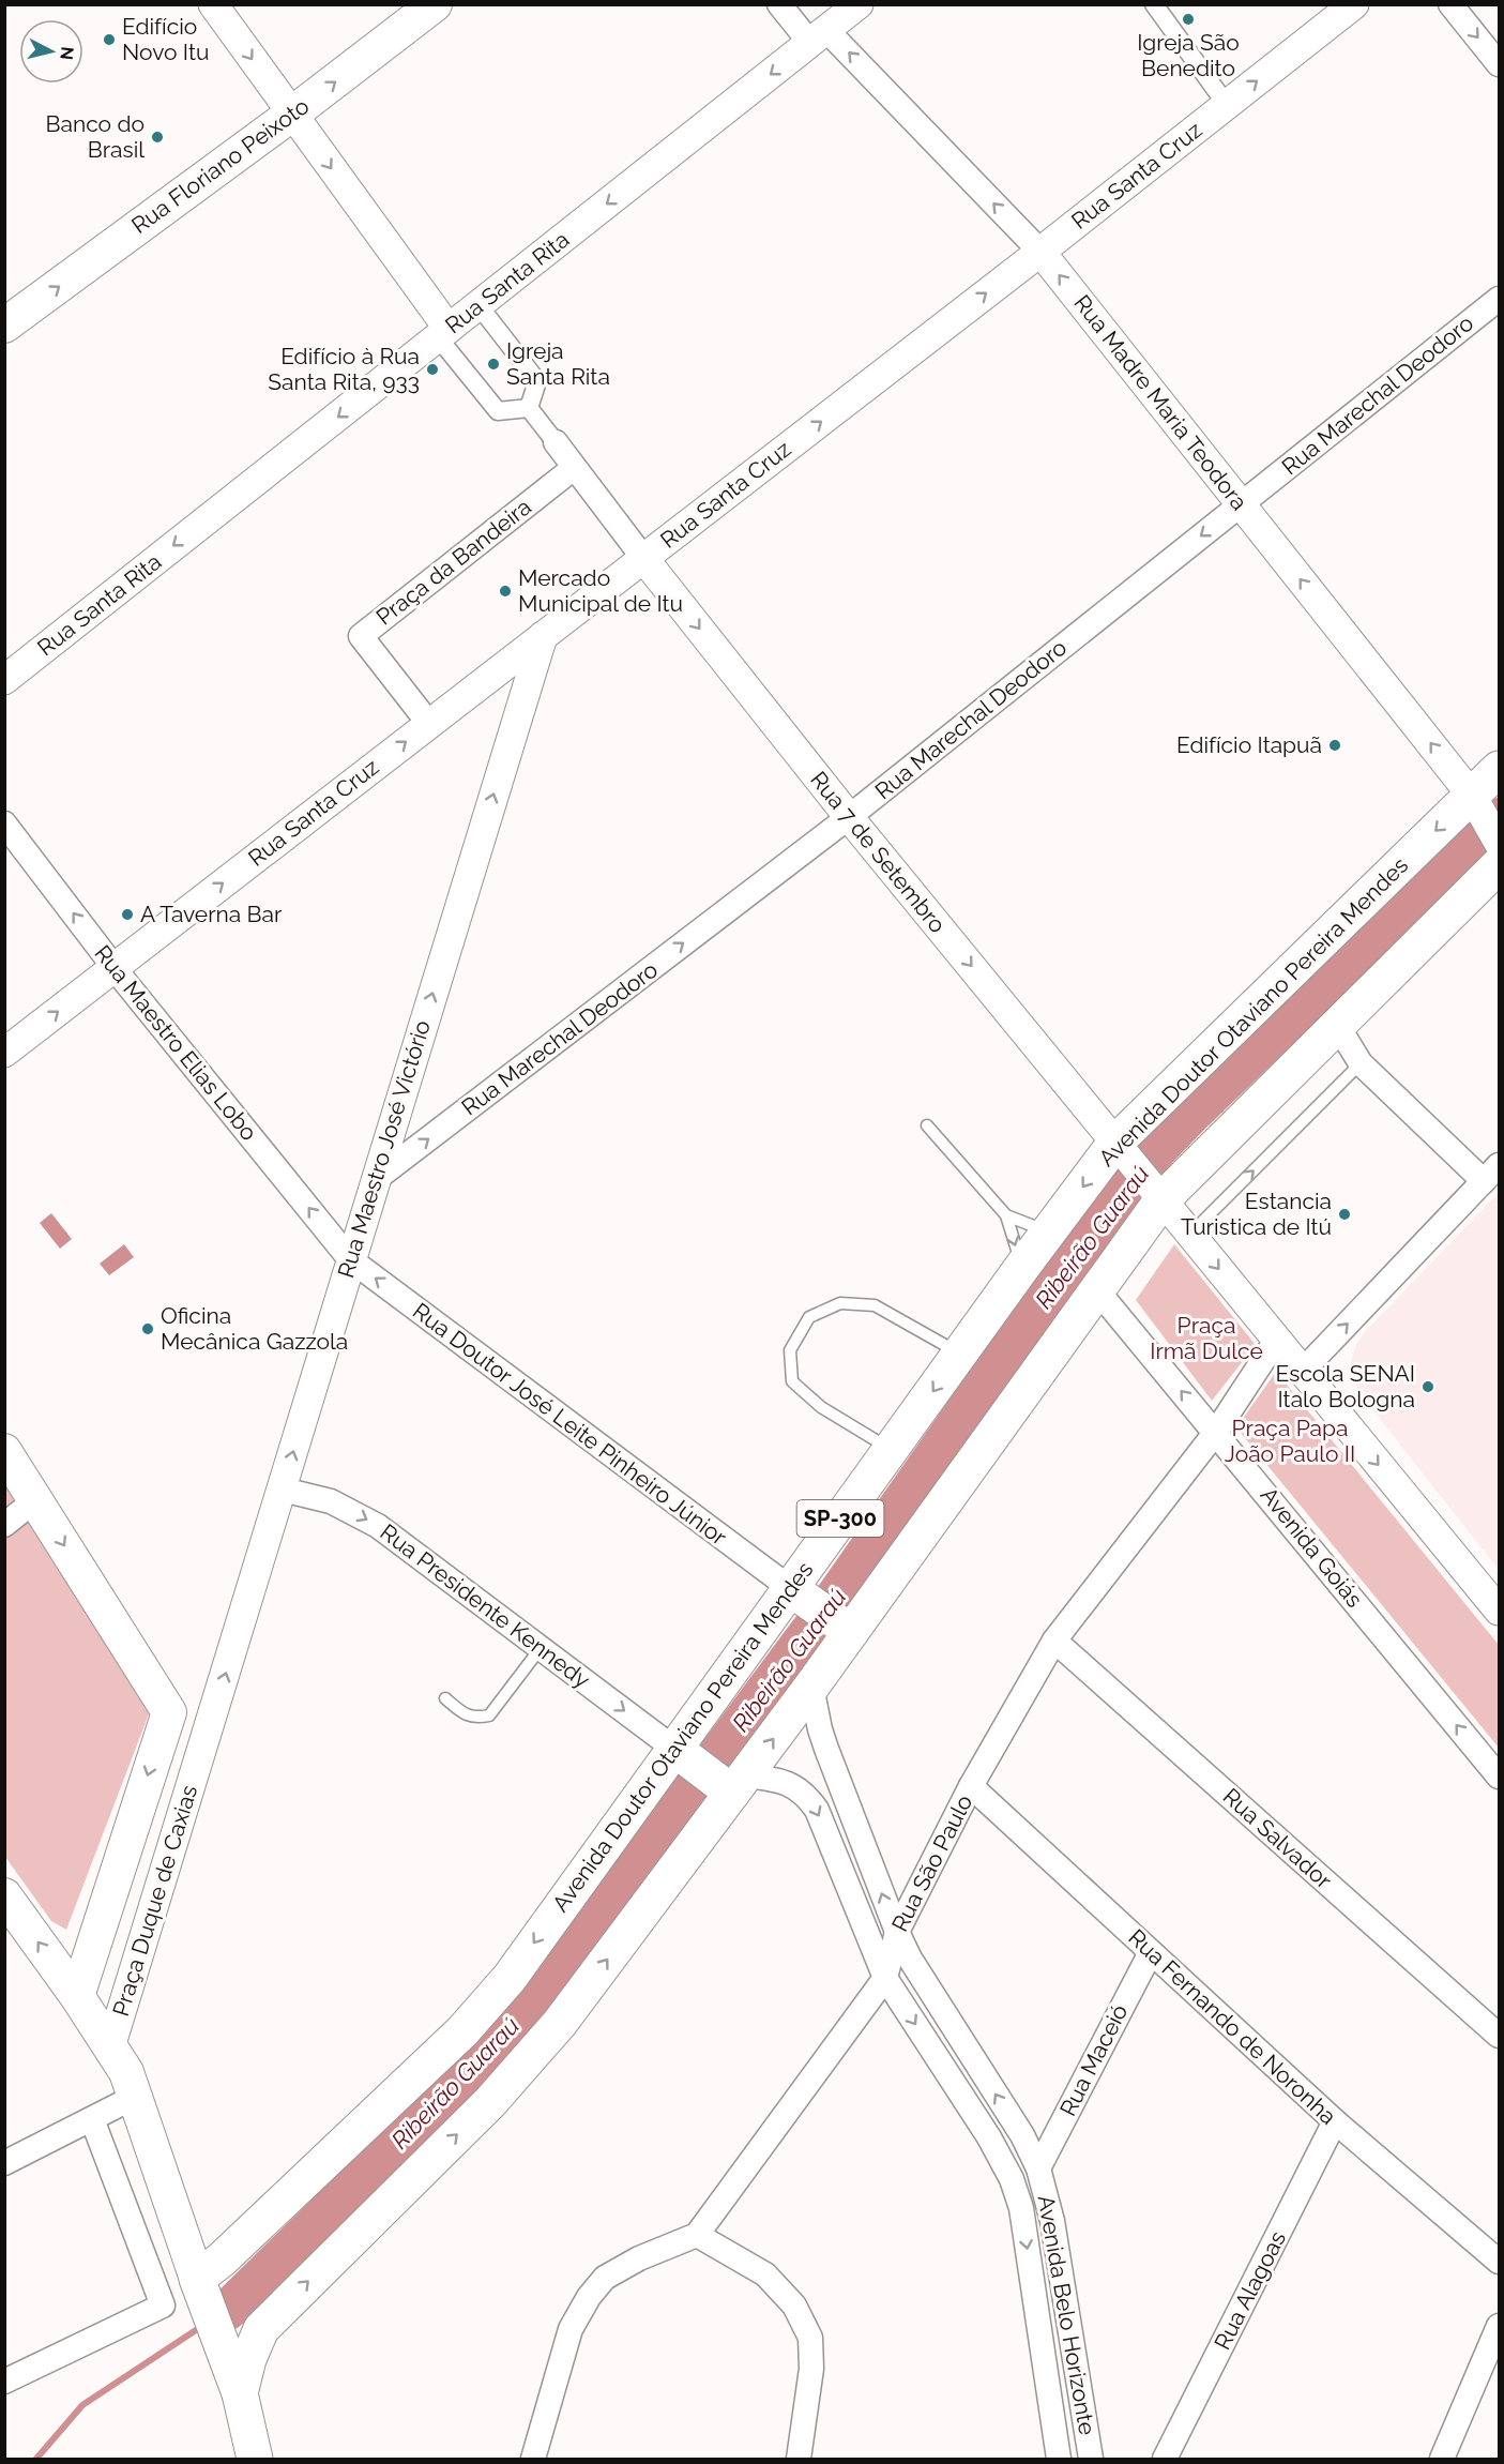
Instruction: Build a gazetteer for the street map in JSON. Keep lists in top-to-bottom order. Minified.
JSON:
{"streets":{"main road":["Rua Floriano Peixoto","Avenida Doutor Otaviano Pereira Mendes","SP-300","Praça Duque de Caxias"],"street":["Rua Santa Cruz","Rua Santa Rita","Rua Marechal Deodoro","Rua Madre Maria Teodora","Praça da Bandeira","Rua 7 de Setembro","Rua Maestro Elias Lobo","Rua Maestro José Victório","Rua Doutor José Leite Pinheiro Júnior","Avenida Goiás","Rua Presidente Kennedy","Rua Salvador","Rua São Paulo","Rua Fernando de Noronha","Rua Maceió","Rua Alagoas","Avenida Belo Horizonte"]},"crossings":[["Rua Santa Cruz","Rua Madre Maria Teodora"],["Rua Santa Cruz","Praça da Bandeira"],["Rua Santa Cruz","Rua 7 de Setembro"],["Rua Santa Cruz","Rua Maestro Elias Lobo"],["Rua Santa Cruz","Rua Maestro José Victório"],["Rua Santa Rita","Rua Madre Maria Teodora"],["Rua Marechal Deodoro","Rua Madre Maria Teodora"],["Rua Marechal Deodoro","Rua 7 de Setembro"],["Rua Marechal Deodoro","Rua Maestro José Victório"],["Rua Madre Maria Teodora","Avenida Doutor Otaviano Pereira Mendes"],["Rua 7 de Setembro","Avenida Doutor Otaviano Pereira Mendes"],["Avenida Doutor Otaviano Pereira Mendes","Rua Doutor José Leite Pinheiro Júnior"],["Avenida Doutor Otaviano Pereira Mendes","SP-300"],["Avenida Doutor Otaviano Pereira Mendes","Avenida Goiás"],["Avenida Doutor Otaviano Pereira Mendes","Rua Presidente Kennedy"],["Avenida Doutor Otaviano Pereira Mendes","Avenida Belo Horizonte"],["Rua Maestro Elias Lobo","Rua Maestro José Victório"],["Rua Maestro Elias Lobo","Rua Doutor José Leite Pinheiro Júnior"],["Rua Maestro José Victório","Rua Doutor José Leite Pinheiro Júnior"],["Rua Maestro José Victório","Rua Presidente Kennedy"],["Rua Maestro José Victório","Praça Duque de Caxias"],["Avenida Goiás","Rua São Paulo"],["Rua Presidente Kennedy","Avenida Belo Horizonte"],["Rua Salvador","Rua São Paulo"],["Rua São Paulo","Rua Fernando de Noronha"],["Rua São Paulo","Avenida Belo Horizonte"],["Rua Fernando de Noronha","Rua Maceió"],["Rua Fernando de Noronha","Rua Alagoas"],["Rua Maceió","Avenida Belo Horizonte"]],"one_way":["Rua Floriano Peixoto","Rua Santa Cruz","Rua Santa Rita","Rua Madre Maria Teodora","Rua 7 de Setembro","Rua Maestro Elias Lobo","Rua Maestro José Victório","Rua Doutor José Leite Pinheiro Júnior","Rua Presidente Kennedy"],"water":["Ribeirão Guaraú"],"parks":["Praça Irmã Dulce","Praça Papa João Paulo II"],"places":["Igreja São Benedito","Edifício Novo Itu","Banco do Brasil","Igreja Santa Rita","Edifício à Rua Santa Rita, 933","Mercado Municipal de Itu","Edifício Itapuã","A Taverna Bar","Estancia Turistica de Itú","Oficina Mecânica Gazzola","Escola SENAI Italo Bologna"],"north":"right"}
